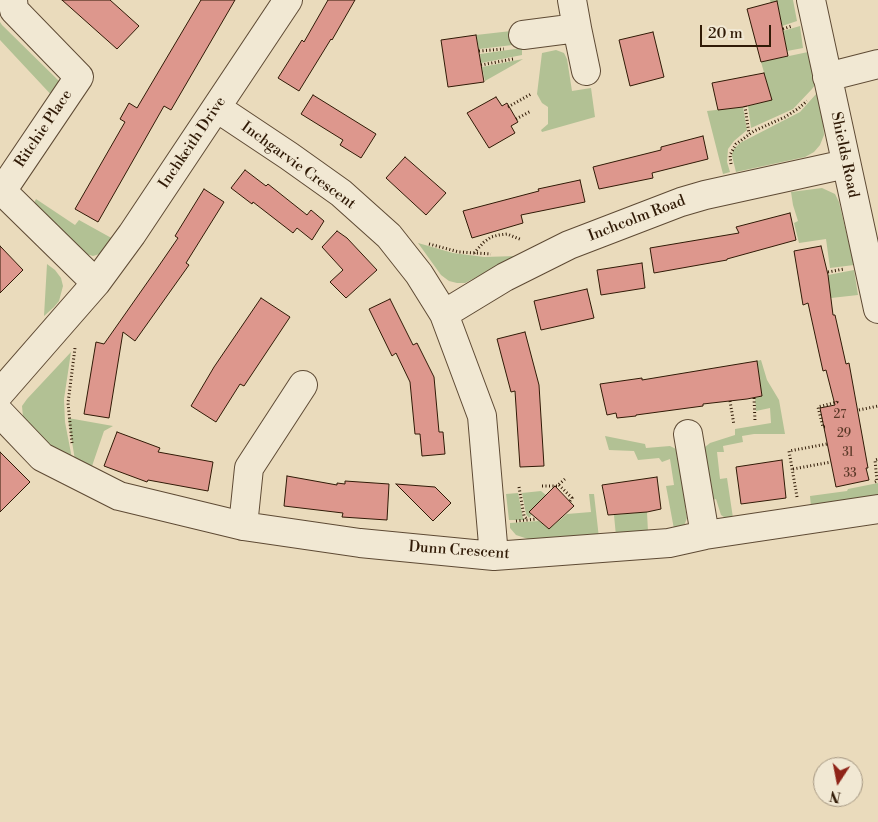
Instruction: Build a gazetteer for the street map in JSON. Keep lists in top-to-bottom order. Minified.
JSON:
{"streets":{"street":["Ritchie Place","Inchkeith Drive","Shields Road","Inchgarvie Crescent","Inchcolm Road","Dunn Crescent"]},"crossings":[["Inchkeith Drive","Inchgarvie Crescent"],["Shields Road","Inchcolm Road"],["Inchgarvie Crescent","Inchcolm Road"],["Inchgarvie Crescent","Dunn Crescent"]],"house_numbers":["27","29","31","33"],"scale_bar":"20 m","north":"bottom"}
